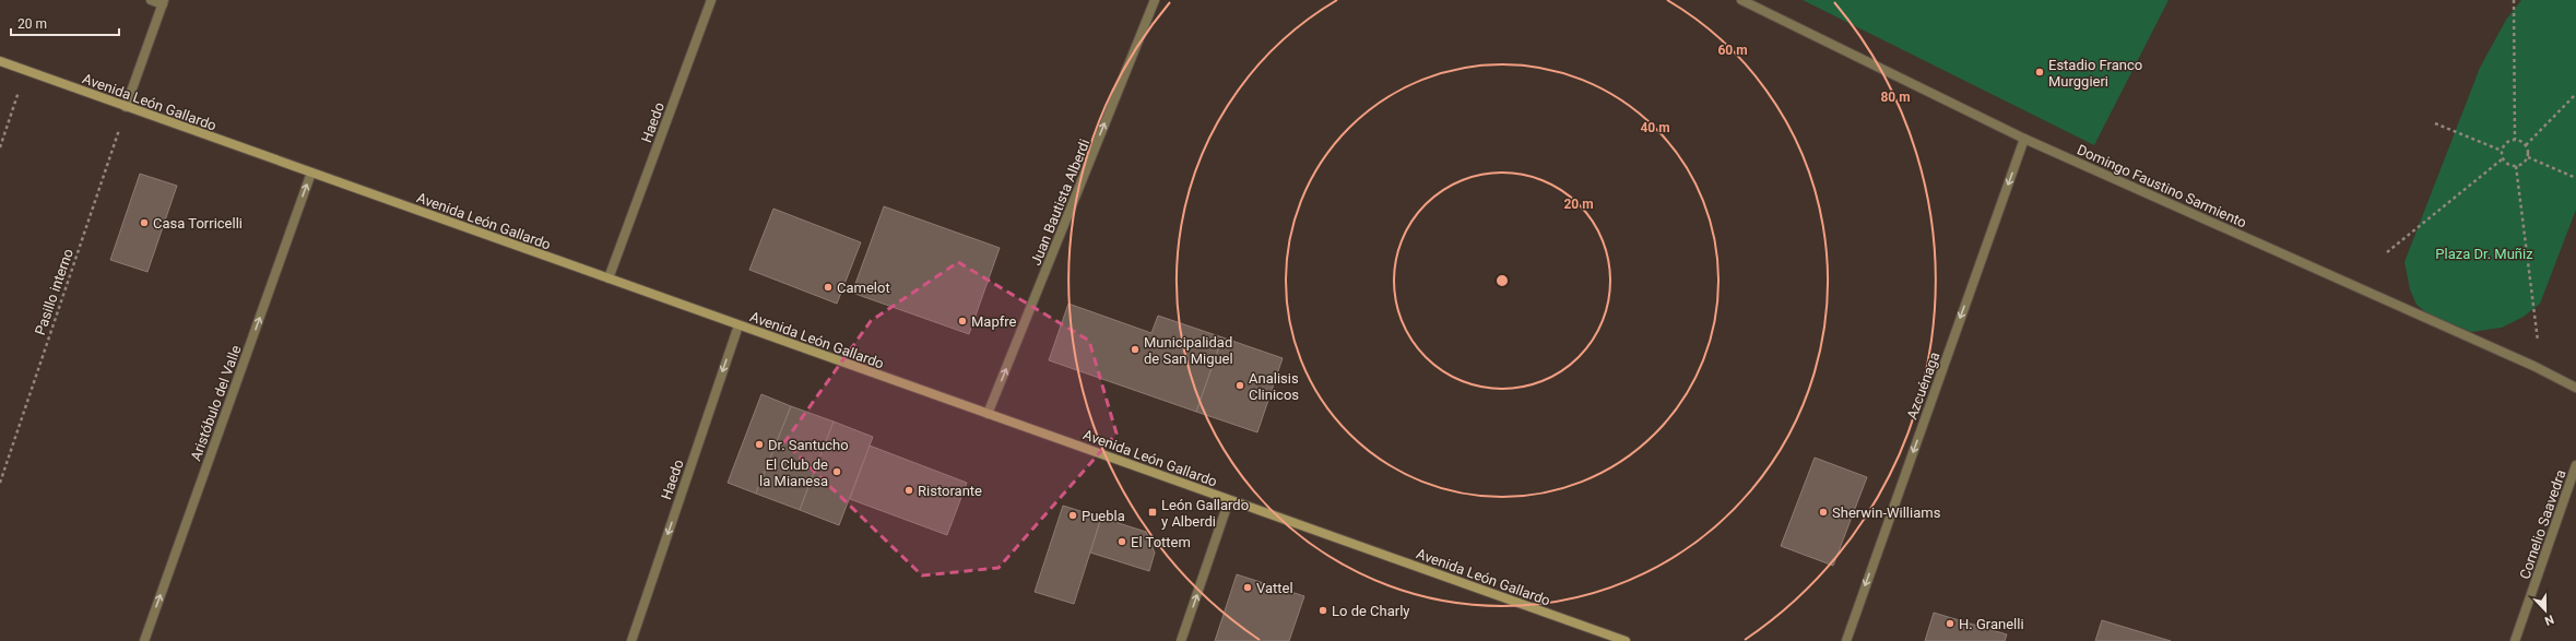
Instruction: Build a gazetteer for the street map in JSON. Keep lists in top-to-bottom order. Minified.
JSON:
{"streets":{"main road":["Avenida León Gallardo"],"street":["Haedo","Domingo Faustino Sarmiento","Juan Bautista Alberdi","Azcuénaga","Aristóbulo del Valle","Cornelio Saavedra"],"path":["Pasillo interno"]},"crossings":[["Avenida León Gallardo","Haedo"],["Avenida León Gallardo","Juan Bautista Alberdi"],["Avenida León Gallardo","Pasillo interno"],["Avenida León Gallardo","Aristóbulo del Valle"],["Domingo Faustino Sarmiento","Azcuénaga"]],"one_way":["Haedo","Juan Bautista Alberdi","Azcuénaga","Aristóbulo del Valle"],"parks":["Plaza Dr. Muñiz"],"places":{"other":["Estadio Franco Murggieri","Casa Torricelli","Camelot","Mapfre","Municipalidad de San Miguel","Analisis Clinicos","Dr. Santucho","El Club de la Mianesa","Ristorante","Sherwin-Williams","Puebla","El Tottem","Vattel","Lo de Charly","H. Granelli"],"transit":["León Gallardo y Alberdi"]},"scale_bar":"20 m","north":"bottom","rings":["60 m","80 m","40 m","20 m"]}
